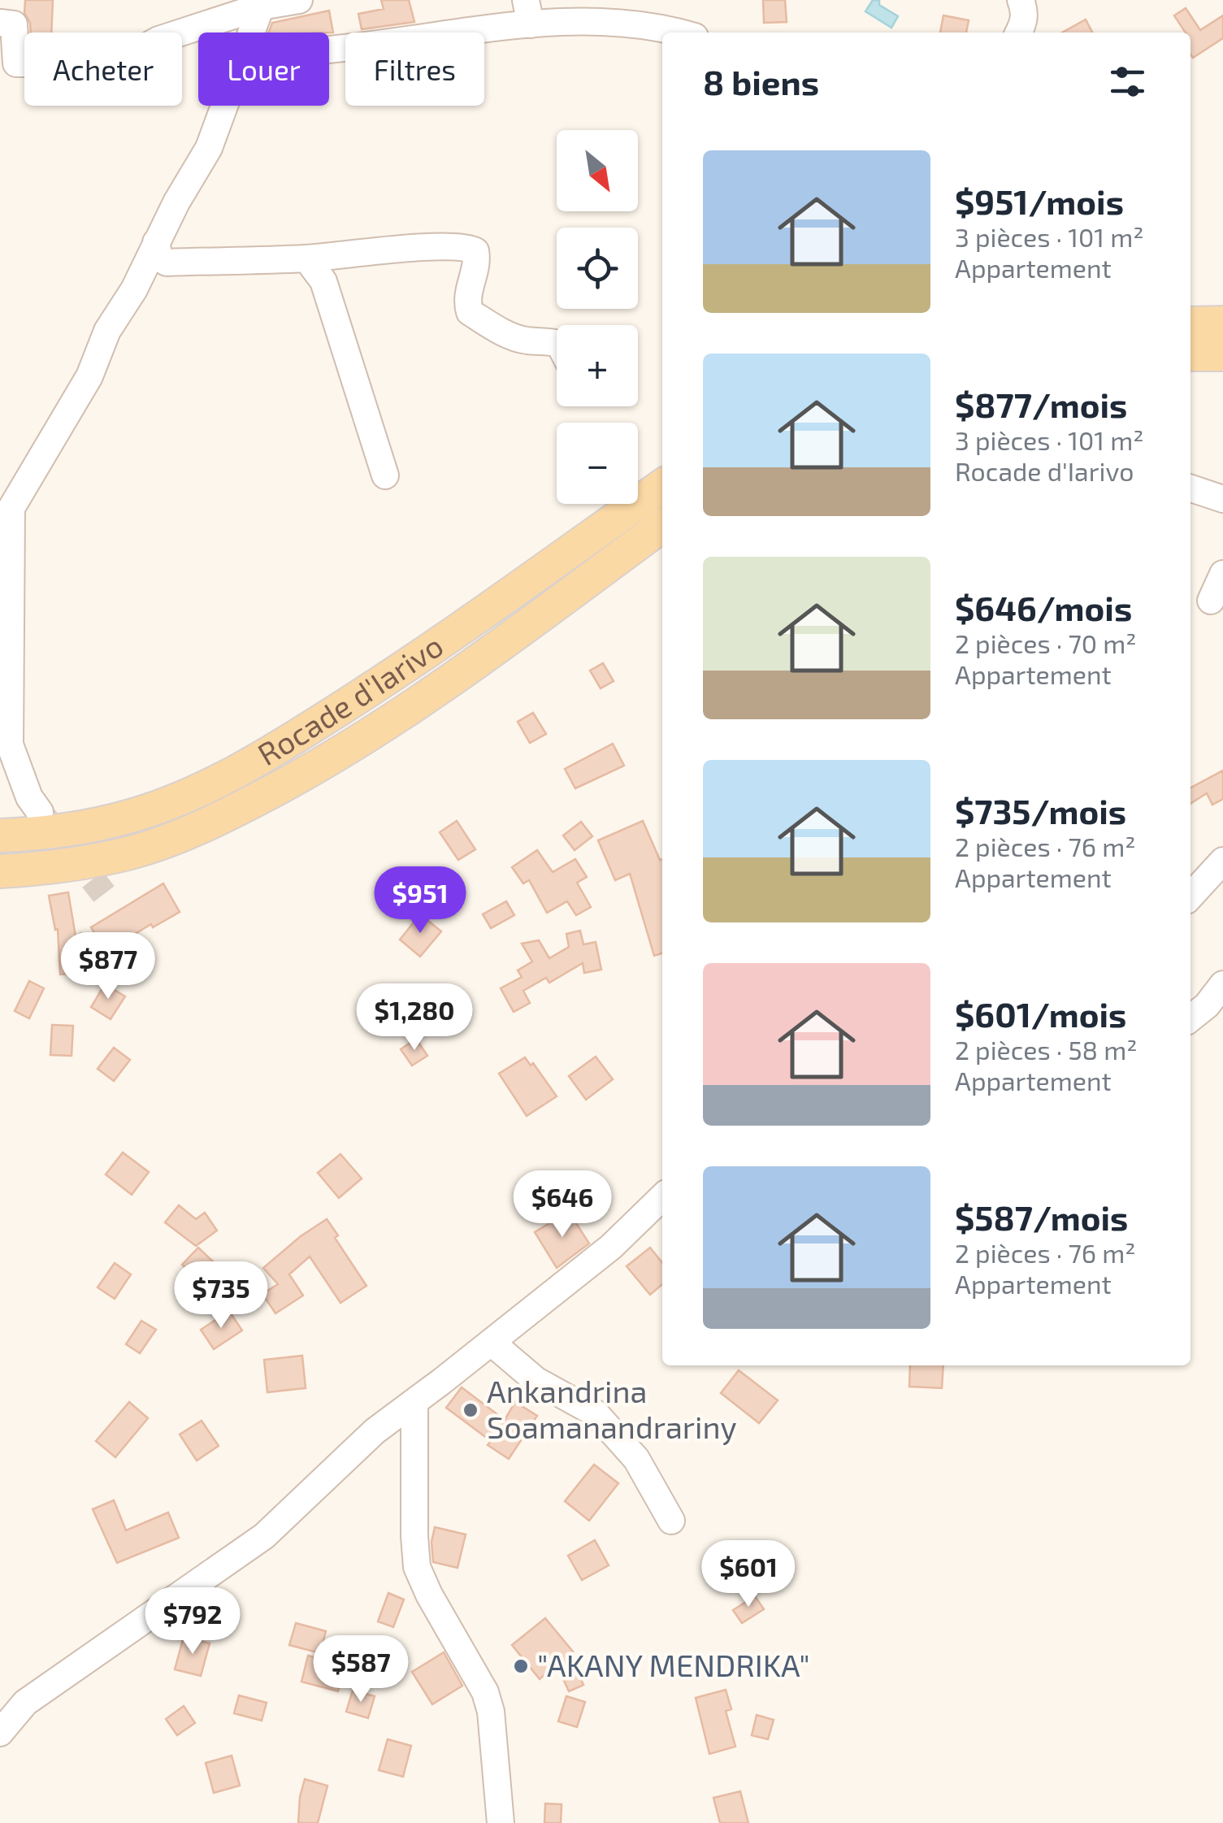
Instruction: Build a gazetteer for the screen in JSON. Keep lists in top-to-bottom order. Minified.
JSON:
{"streets":{"main road":["Rocade d'Iarivo"]},"places":["Ankandrina Soamanandrariny","\"AKANY MENDRIKA\""],"north":"bottom right","page":{"chip":["Acheter","Louer","Filtres"],"heading":"8 biens","map_buttons":["+","−"],"list":[{"name":"$951/mois","note":"3 pièces · 101 m² · Appartement"},{"name":"$877/mois","note":"3 pièces · 101 m² · Rocade d'Iarivo"},{"name":"$646/mois","note":"2 pièces · 70 m² · Appartement"},{"name":"$735/mois","note":"2 pièces · 76 m² · Appartement"},{"name":"$601/mois","note":"2 pièces · 58 m² · Appartement"},{"name":"$587/mois","note":"2 pièces · 76 m² · Appartement"}],"price":["$951","$877","$1,280","$646","$735","$601","$792","$587"]}}
